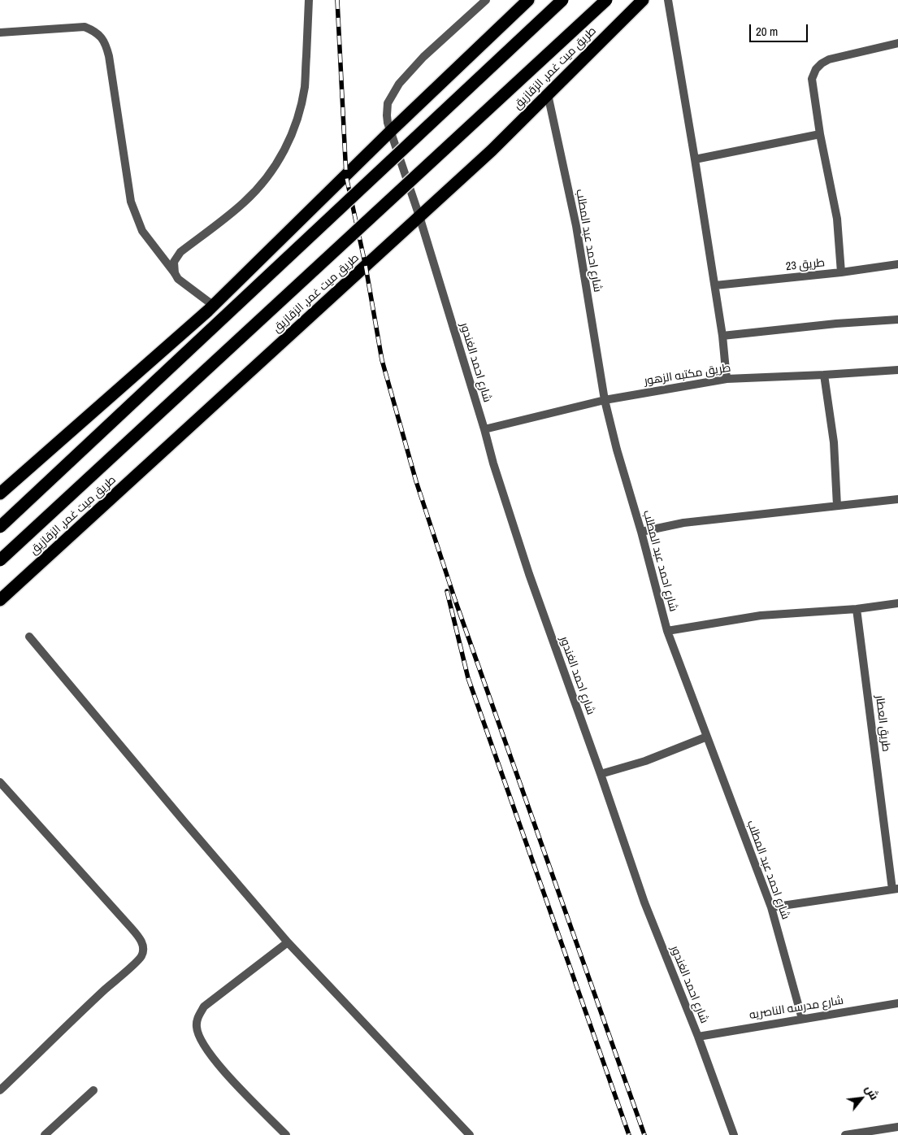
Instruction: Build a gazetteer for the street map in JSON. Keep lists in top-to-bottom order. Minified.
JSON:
{"streets":{"highway":["طريق ميت غمر, الزقازيق"],"street":["شارع احمد عبد المطلب","طريق 23","شارع احمد الغندور","طريق مكتبه الزهور","طريق العطار","شارع مدرسه الناصريه"]},"crossings":[["طريق ميت غمر, الزقازيق","شارع احمد عبد المطلب"],["طريق ميت غمر, الزقازيق","شارع احمد الغندور"],["شارع احمد عبد المطلب","طريق مكتبه الزهور"],["شارع احمد عبد المطلب","شارع مدرسه الناصريه"],["شارع احمد الغندور","طريق مكتبه الزهور"],["شارع احمد الغندور","شارع مدرسه الناصريه"]],"scale_bar":"20 m","north":"top right"}
